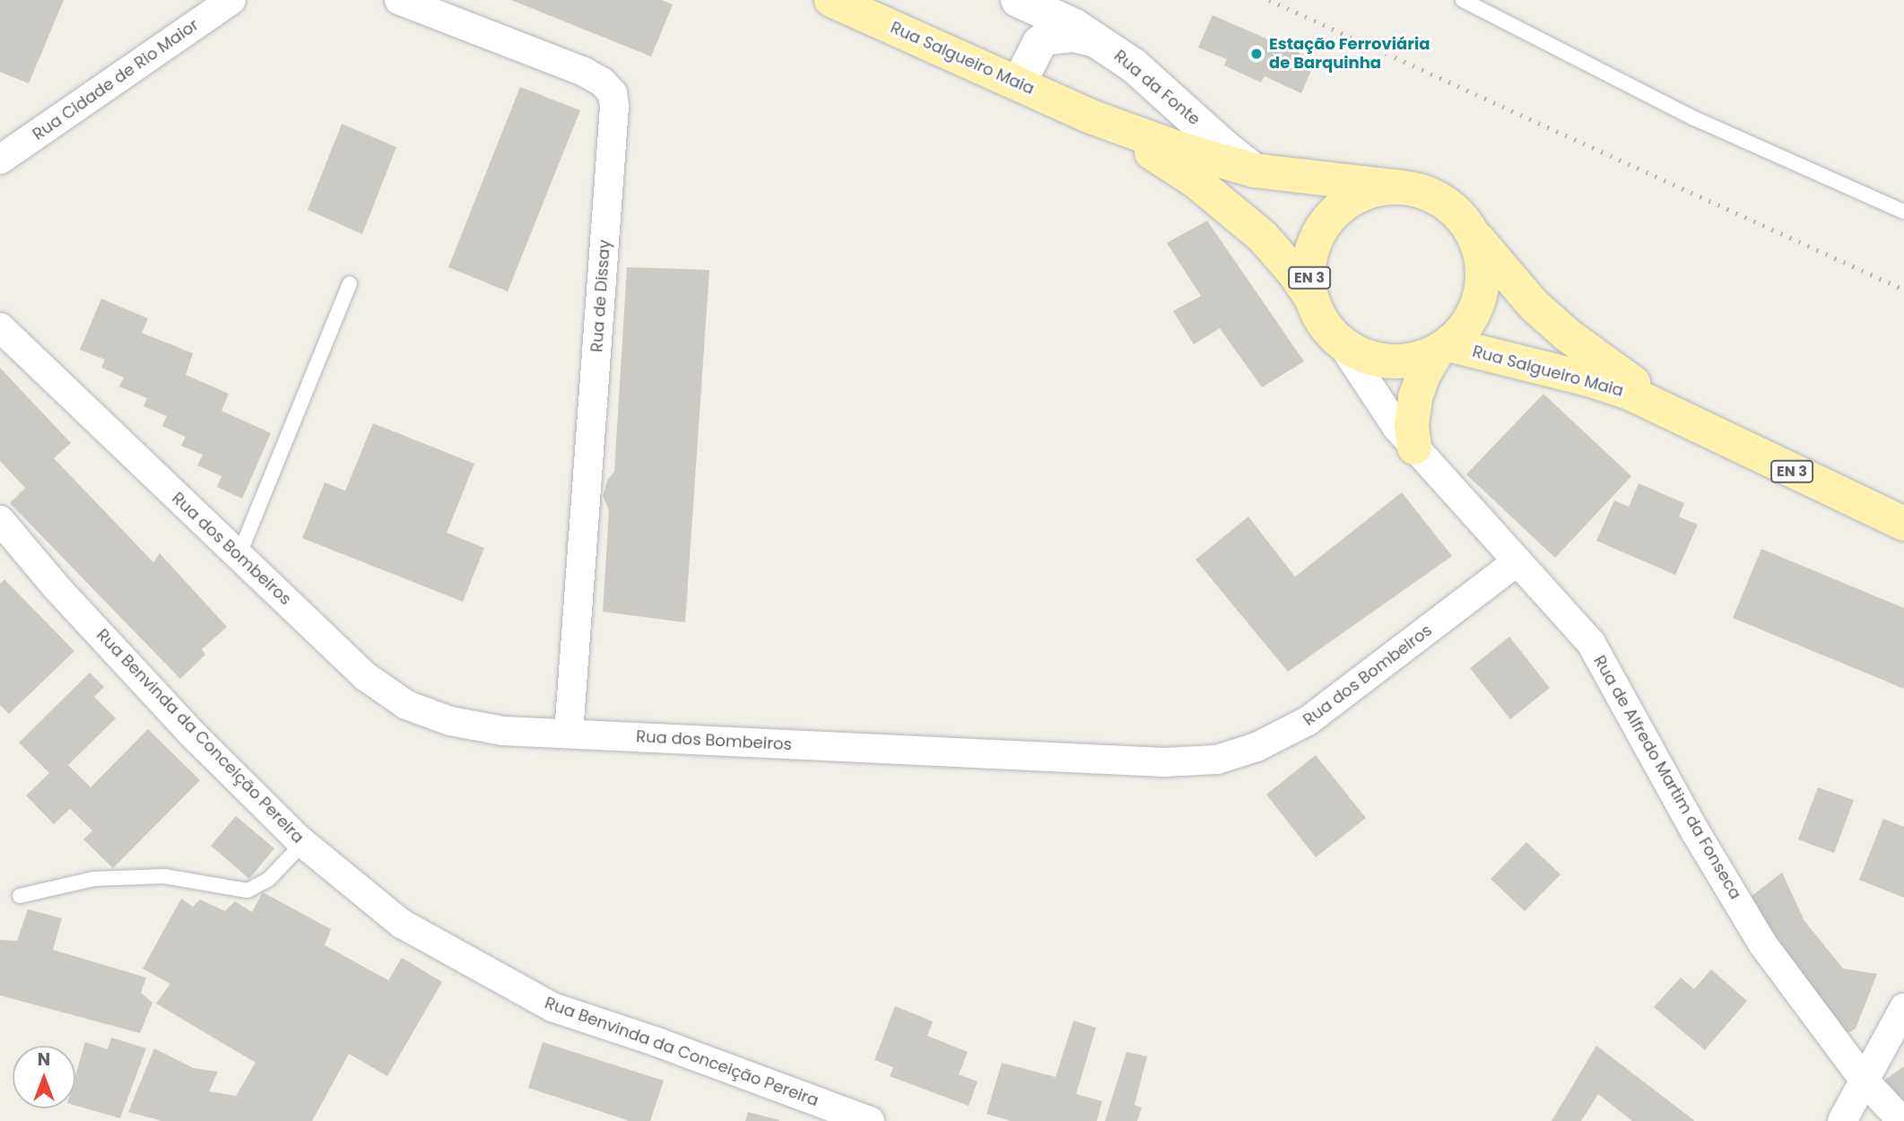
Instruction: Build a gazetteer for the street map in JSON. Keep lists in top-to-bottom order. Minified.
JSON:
{"streets":{"main road":["Rua Salgueiro Maia","EN 3"],"street":["Rua Cidade de Rio Maior","Rua da Fonte","Rua de Dissay","Rua dos Bombeiros","Rua Benvinda da Conceição Pereira","Rua de Alfredo Martim da Fonseca"]},"crossings":[["Rua Salgueiro Maia","Rua da Fonte"],["Rua Salgueiro Maia","EN 3"],["Rua Salgueiro Maia","Rua de Alfredo Martim da Fonseca"],["EN 3","Rua de Alfredo Martim da Fonseca"],["Rua de Dissay","Rua dos Bombeiros"],["Rua dos Bombeiros","Rua de Alfredo Martim da Fonseca"]],"places":["Estação Ferroviária de Barquinha"],"north":"top"}
